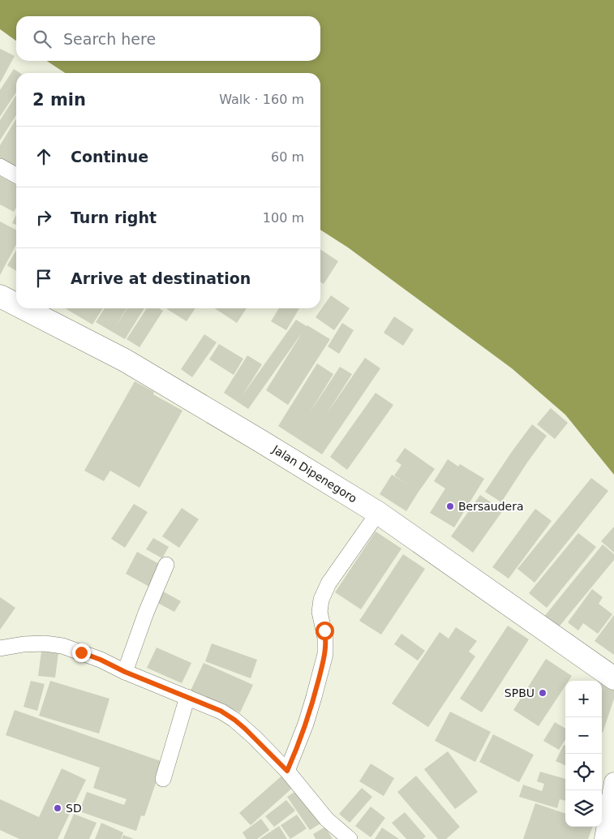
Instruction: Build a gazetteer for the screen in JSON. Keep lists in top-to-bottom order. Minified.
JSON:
{"streets":{"highway":["Jalan Dipenegoro"]},"places":["Bersaudera","SPBU","SD"],"page":{"search":"Search here","heading":["2 min","Walk · 160 m"],"list":[["Continue","60 m"],["Turn right","100 m"],"Arrive at destination"],"map_buttons":["+","−"]}}
